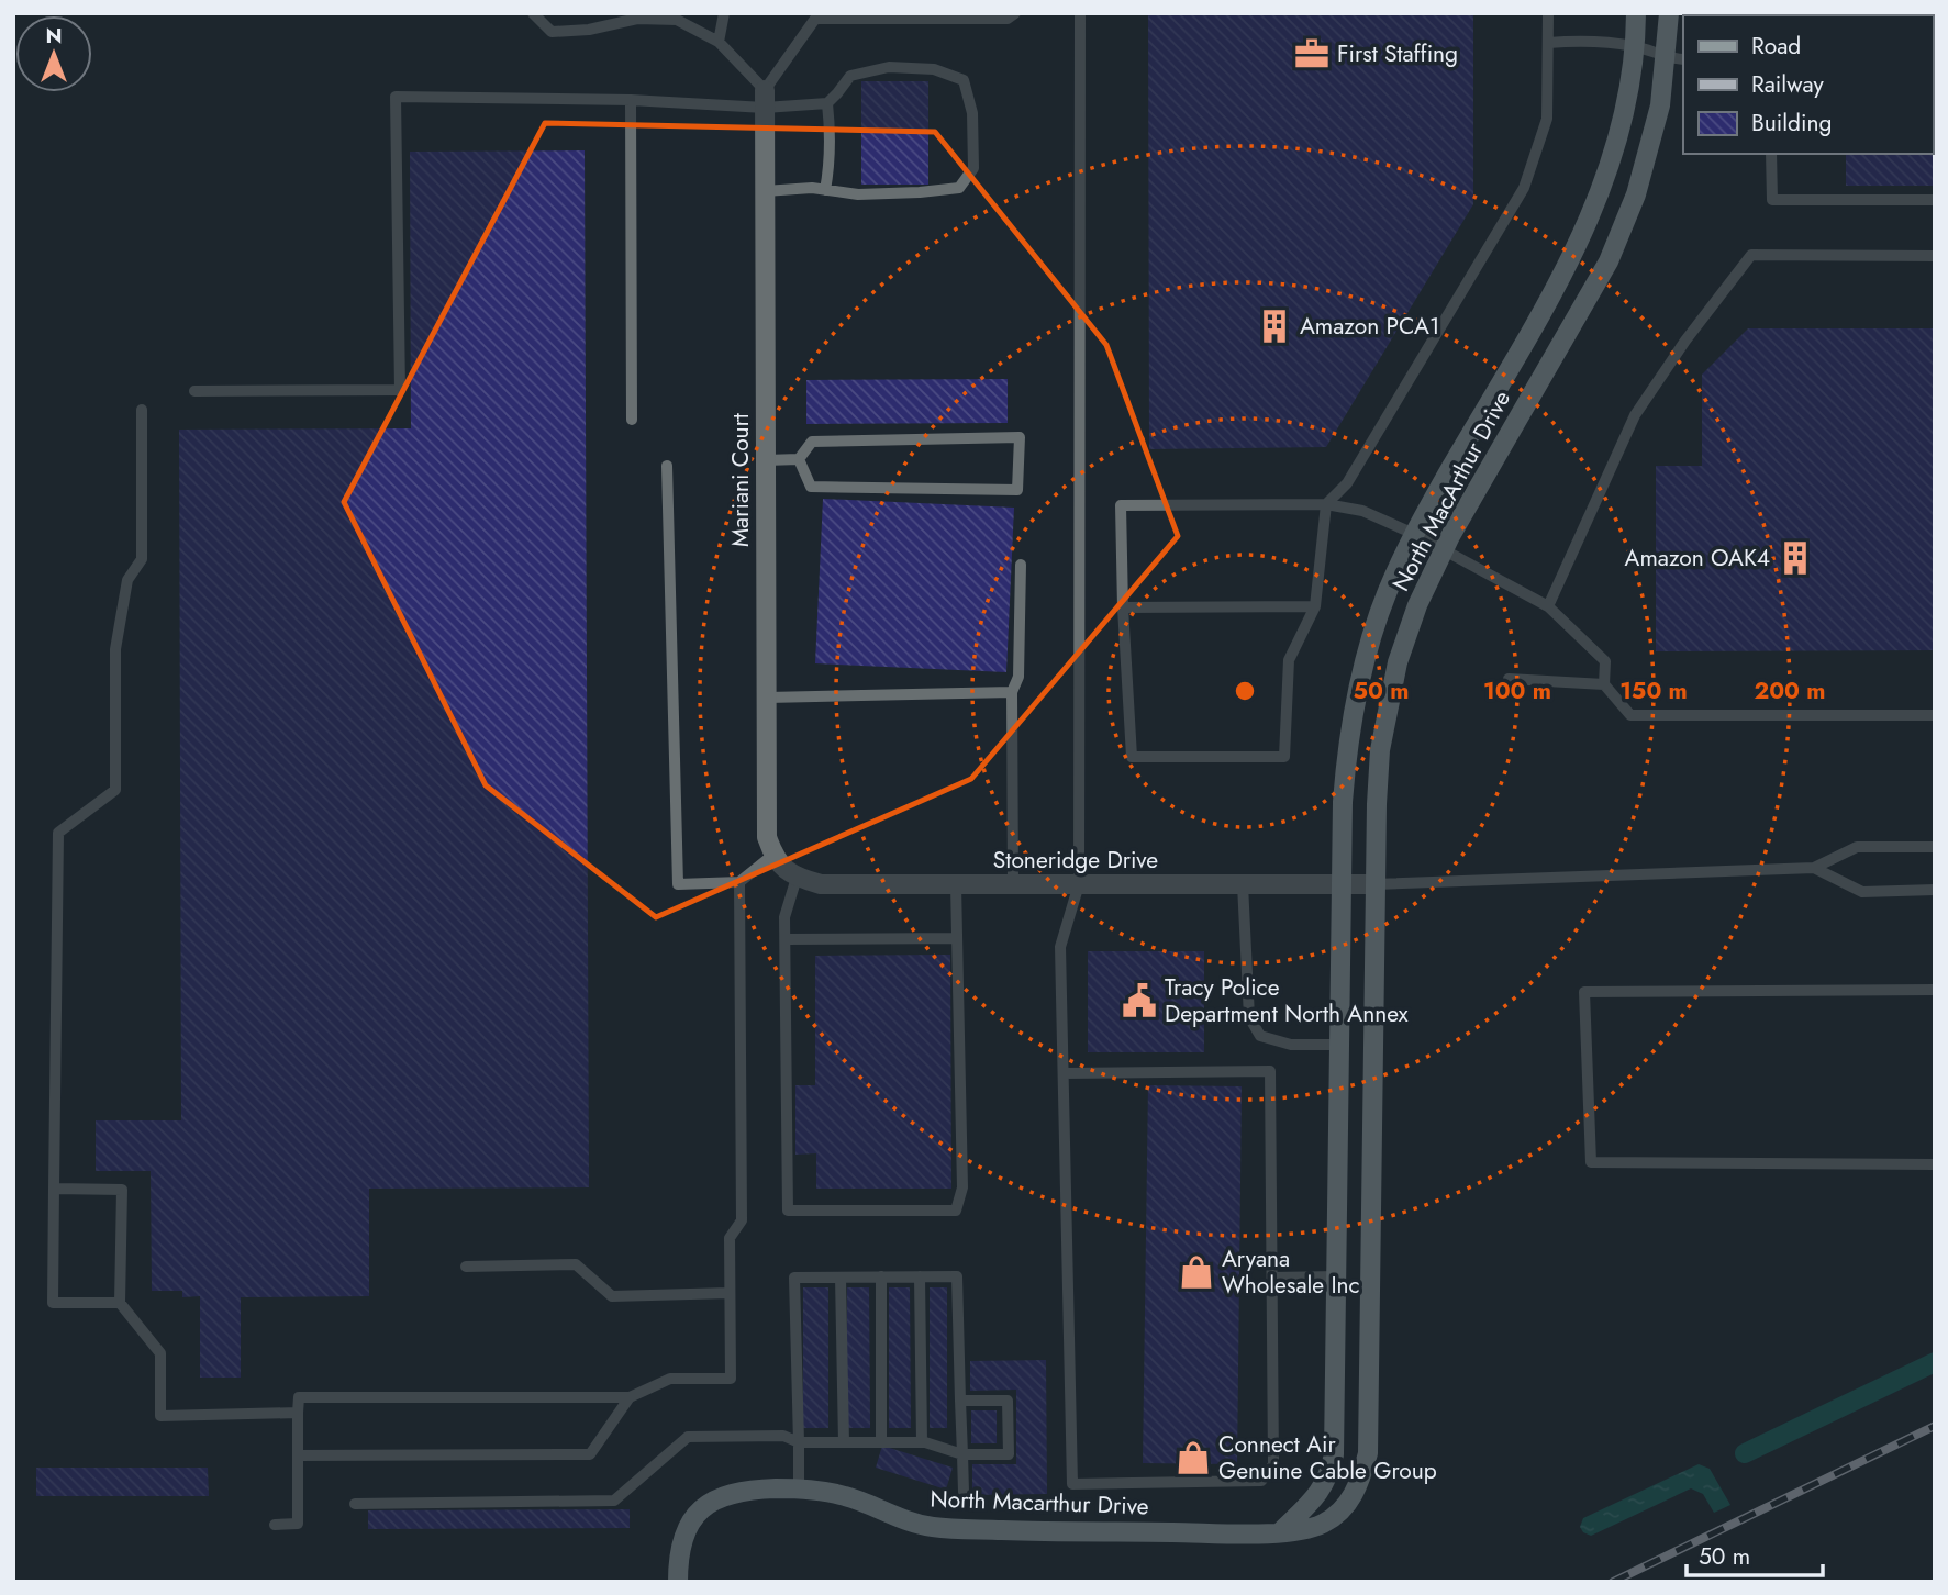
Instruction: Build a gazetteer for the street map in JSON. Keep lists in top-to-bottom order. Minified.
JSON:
{"streets":{"main road":["North MacArthur Drive","North Macarthur Drive"],"street":["Mariani Court","Stoneridge Drive"]},"crossings":[["Mariani Court","Stoneridge Drive"],["North MacArthur Drive","Stoneridge Drive"],["North MacArthur Drive","North Macarthur Drive"]],"places":{"office":["First Staffing"],"building":["Amazon PCA1","Amazon OAK4"],"public building":["Tracy Police Department North Annex"],"shop":["Aryana Wholesale Inc","Connect Air Genuine Cable Group"]},"legend":["Road","Railway","Building"],"scale_bar":"50 m","north":"top","rings":["50 m","100 m","150 m","200 m"]}
